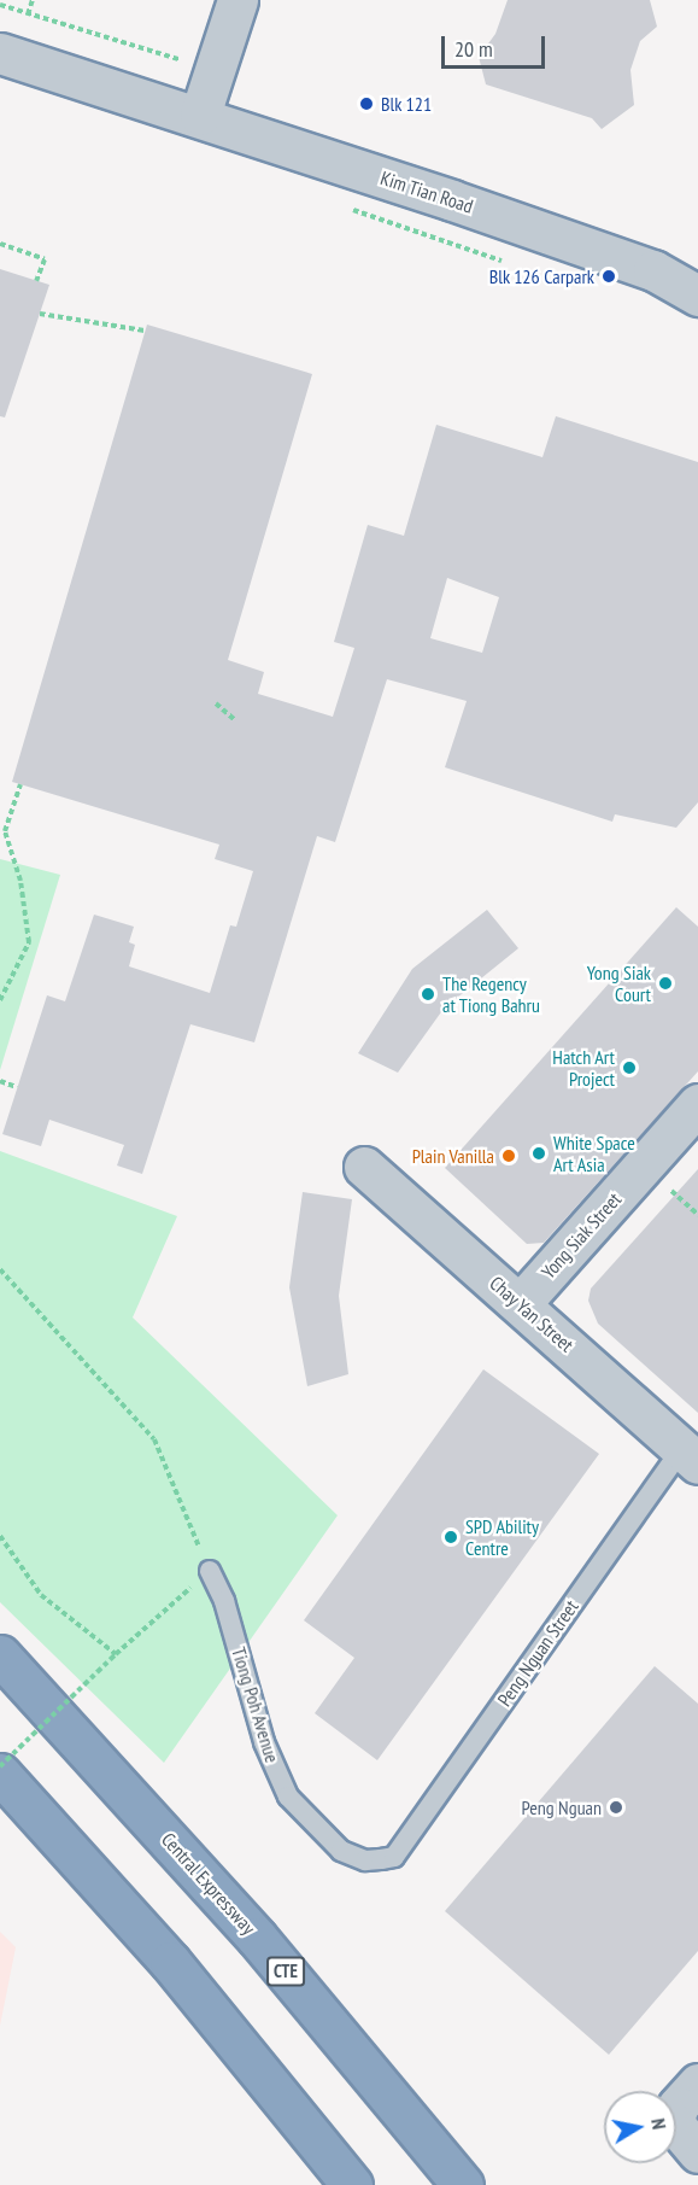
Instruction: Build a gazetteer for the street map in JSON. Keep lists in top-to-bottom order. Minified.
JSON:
{"streets":{"highway":["Central Expressway","CTE"],"street":["Kim Tian Road","Yong Siak Street","Chay Yan Street"],"lane":["Peng Nguan Street","Tiong Poh Avenue"]},"crossings":[["Yong Siak Street","Chay Yan Street"],["Chay Yan Street","Peng Nguan Street"],["Peng Nguan Street","Tiong Poh Avenue"]],"places":["Blk 121","Blk 126 Carpark","Yong Siak Court","The Regency at Tiong Bahru","Hatch Art Project","White Space Art Asia","Plain Vanilla","SPD Ability Centre","Peng Nguan"],"scale_bar":"20 m","north":"right"}
